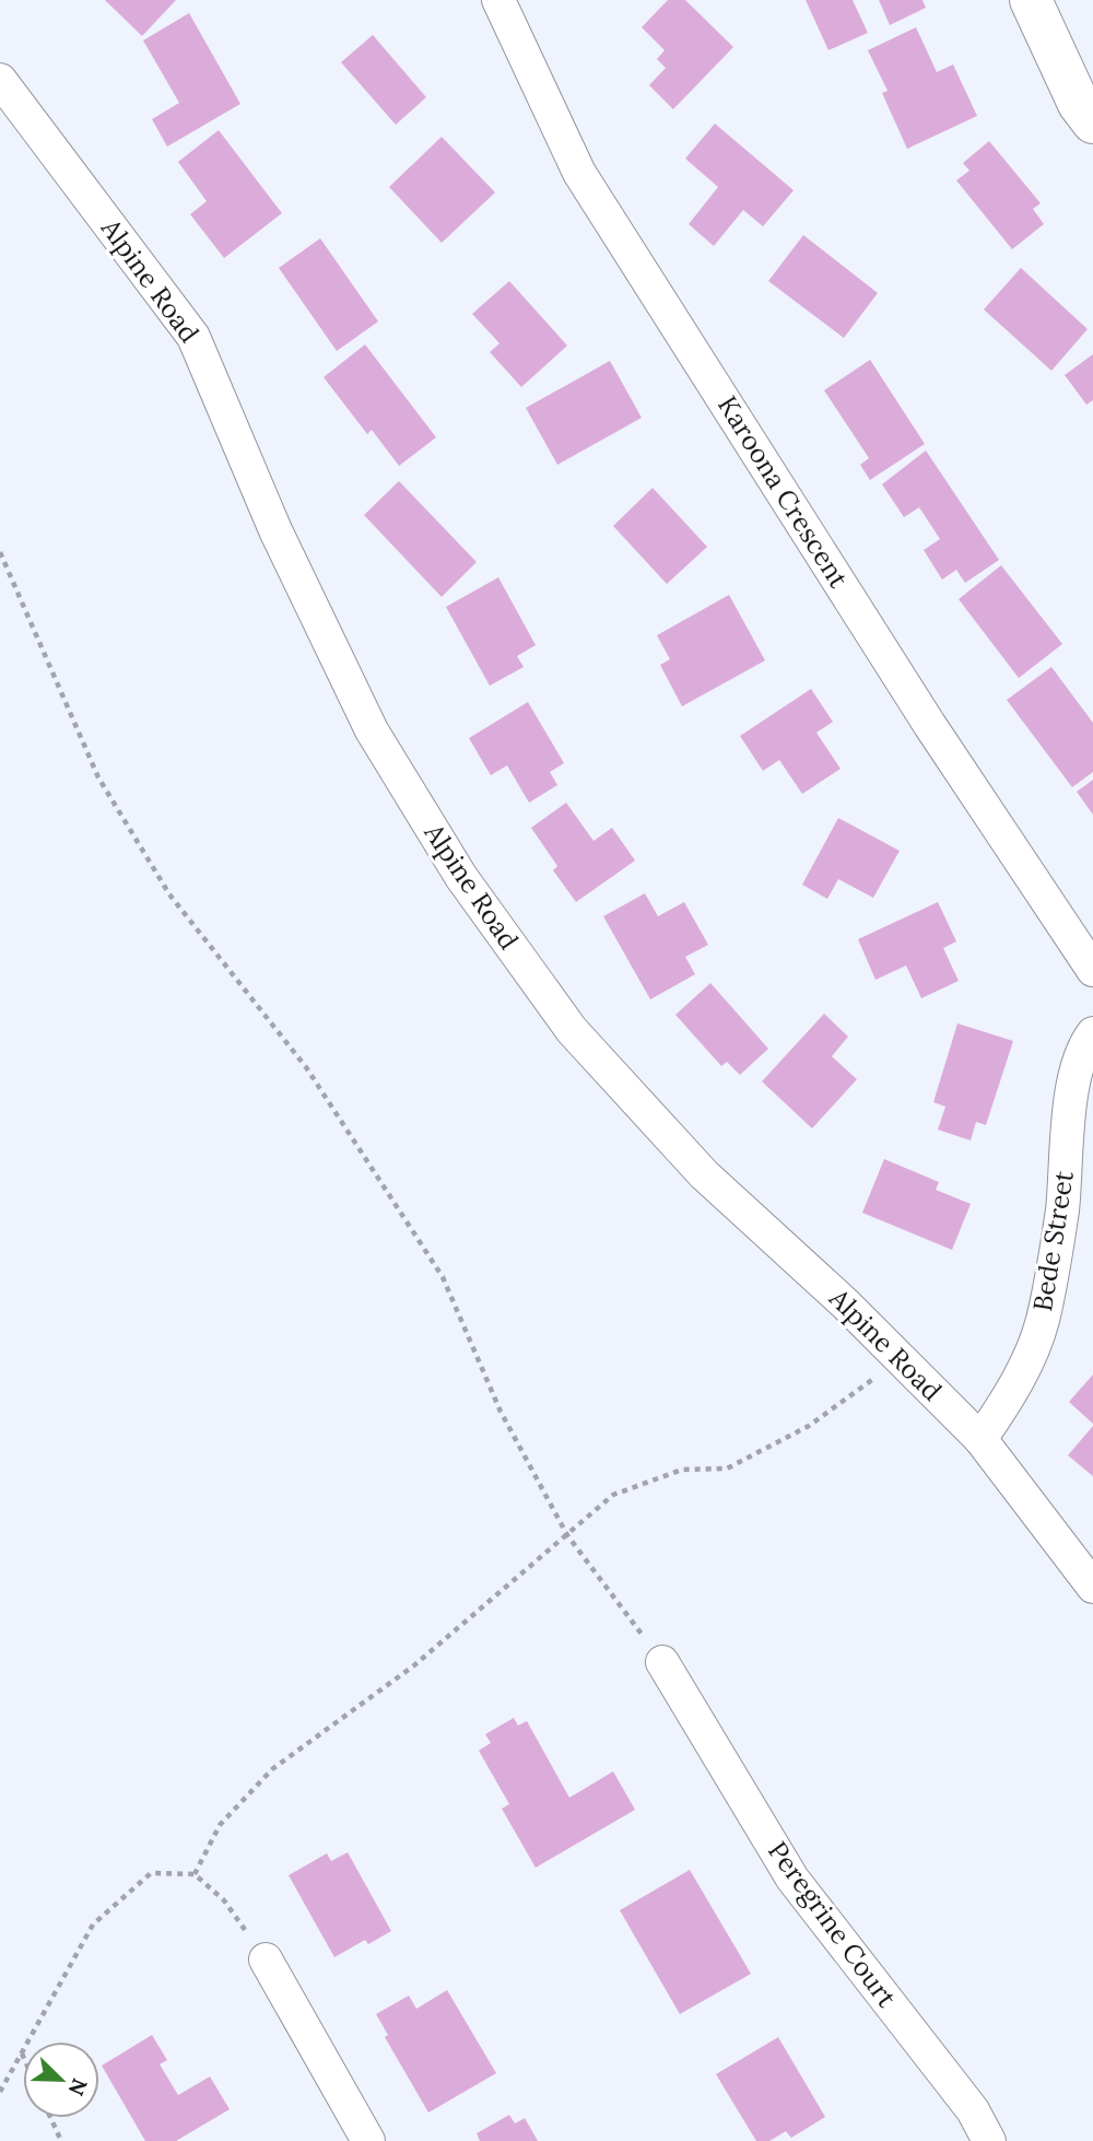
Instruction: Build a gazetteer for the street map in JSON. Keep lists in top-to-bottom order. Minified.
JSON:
{"streets":{"street":["Alpine Road","Karoona Crescent","Bede Street","Peregrine Court"]},"crossings":[["Alpine Road","Bede Street"]],"north":"bottom right"}
